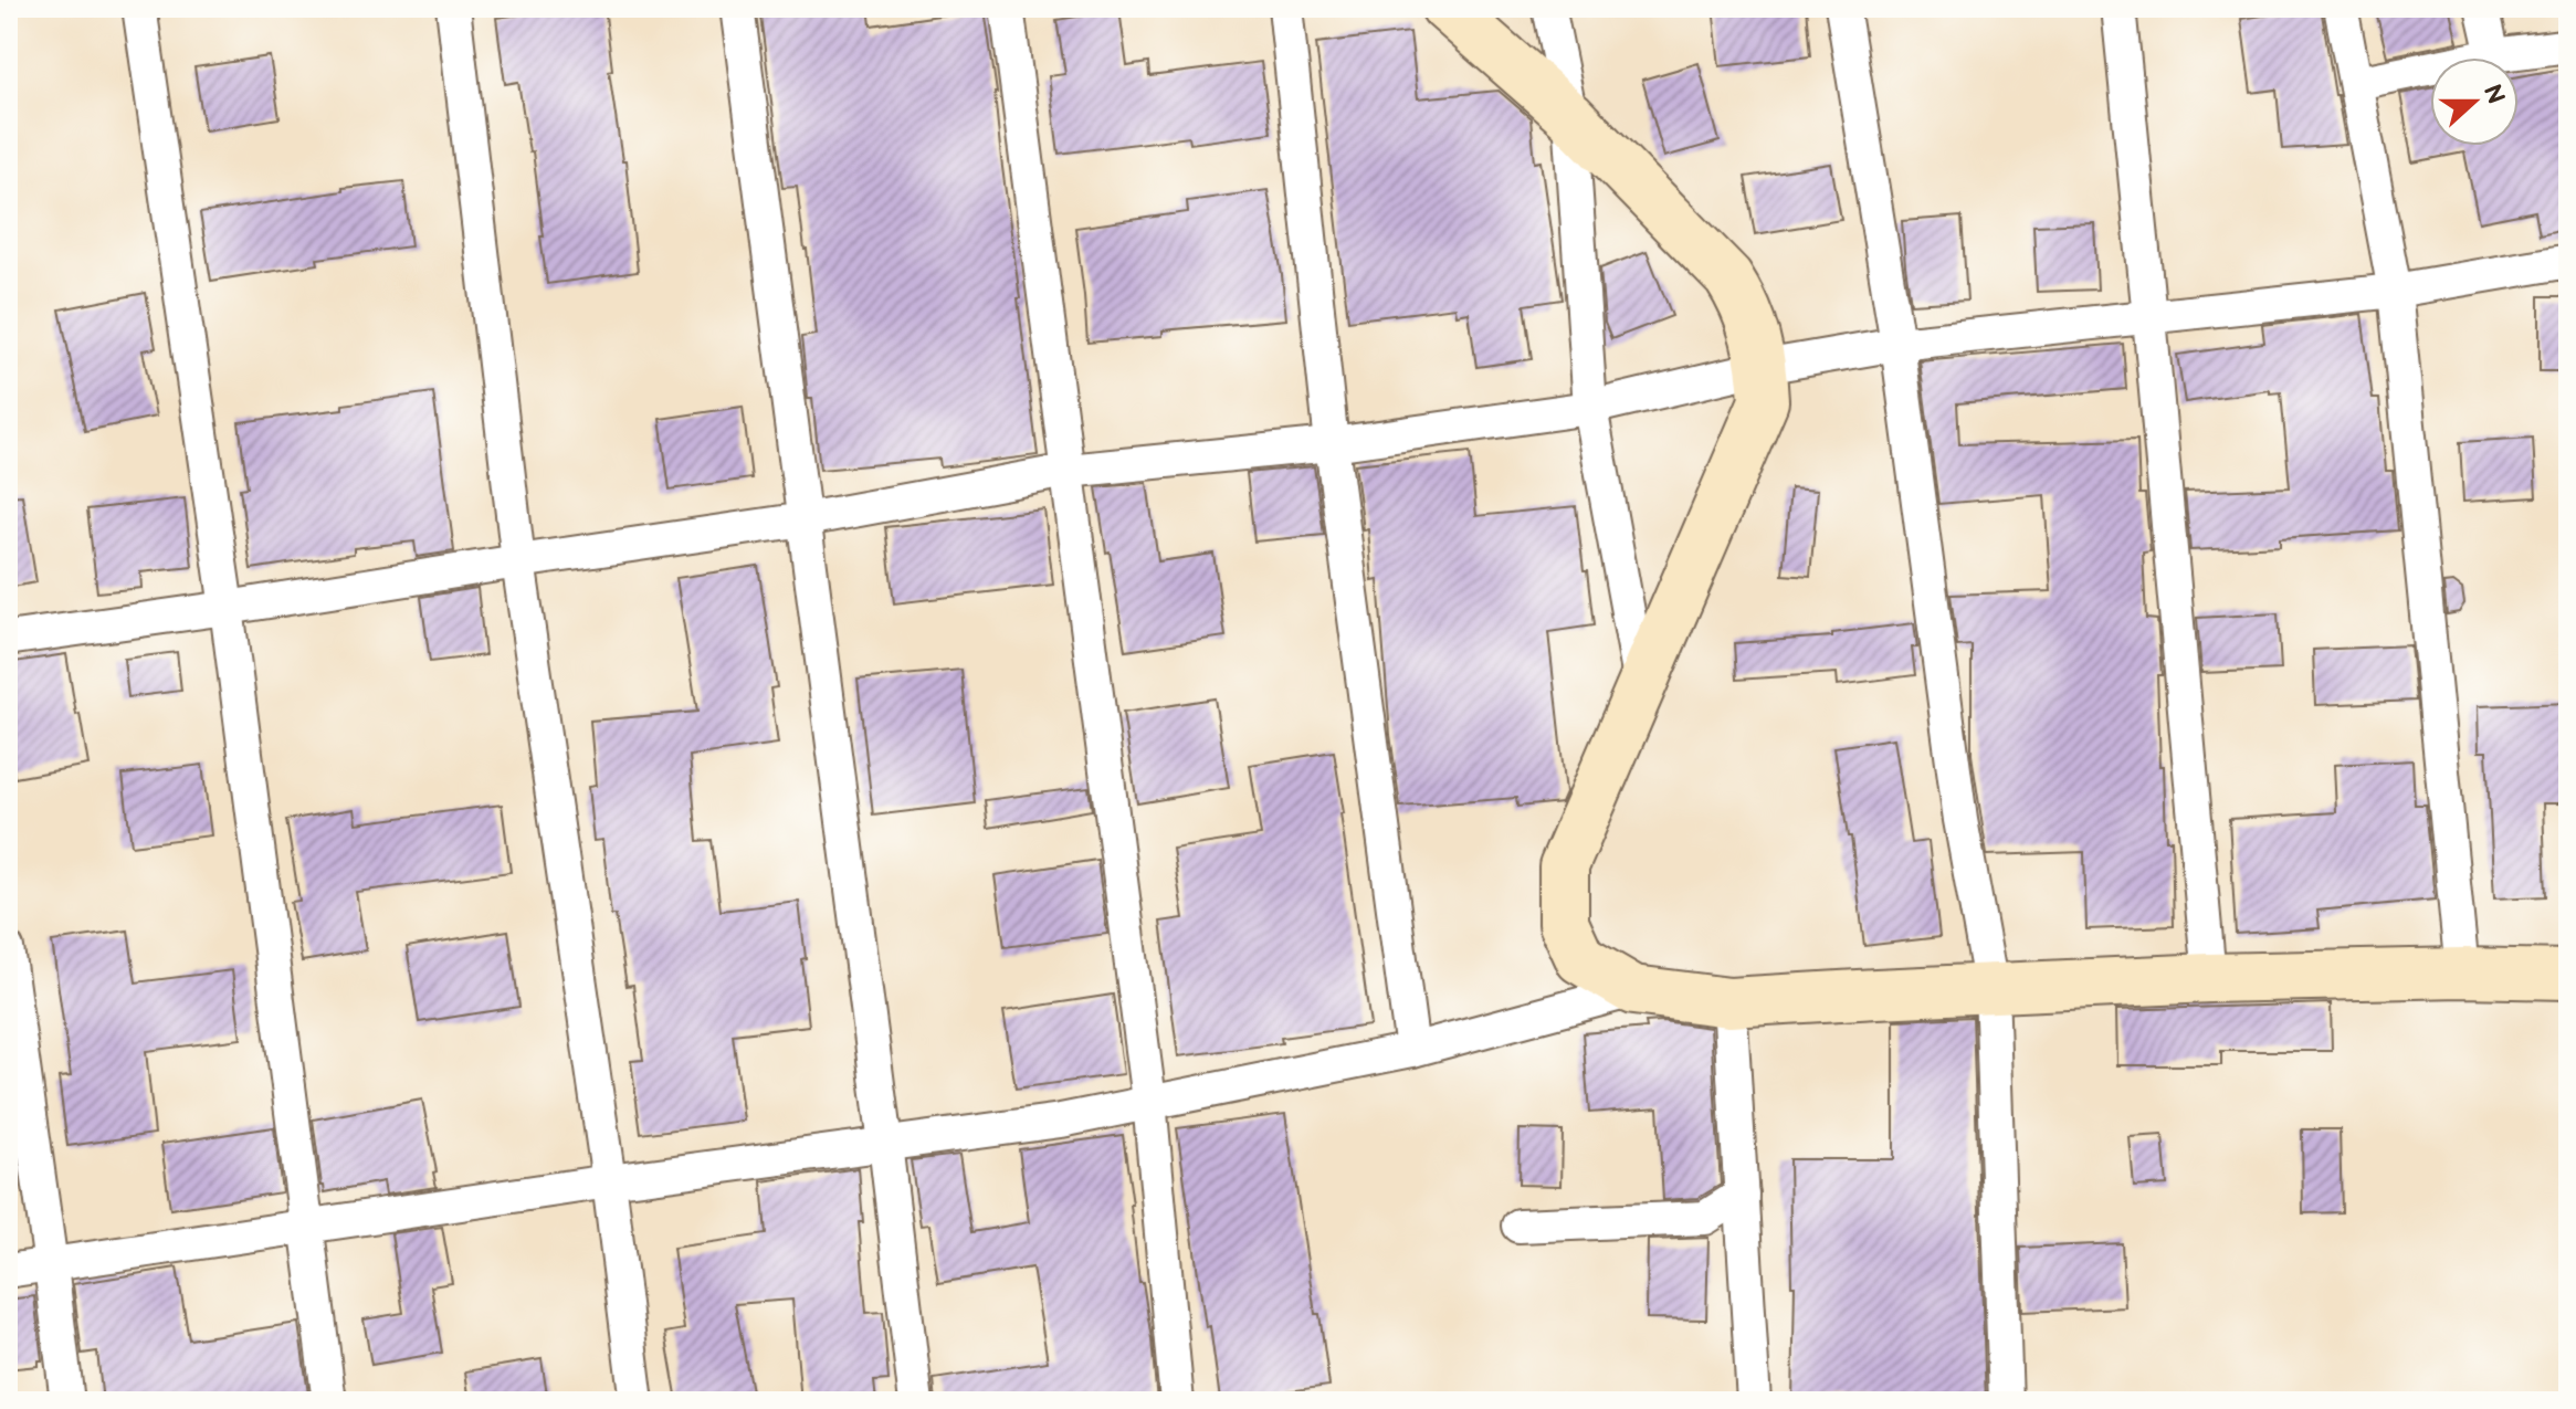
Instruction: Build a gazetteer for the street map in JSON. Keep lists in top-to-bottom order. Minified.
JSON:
{"north":"right"}
